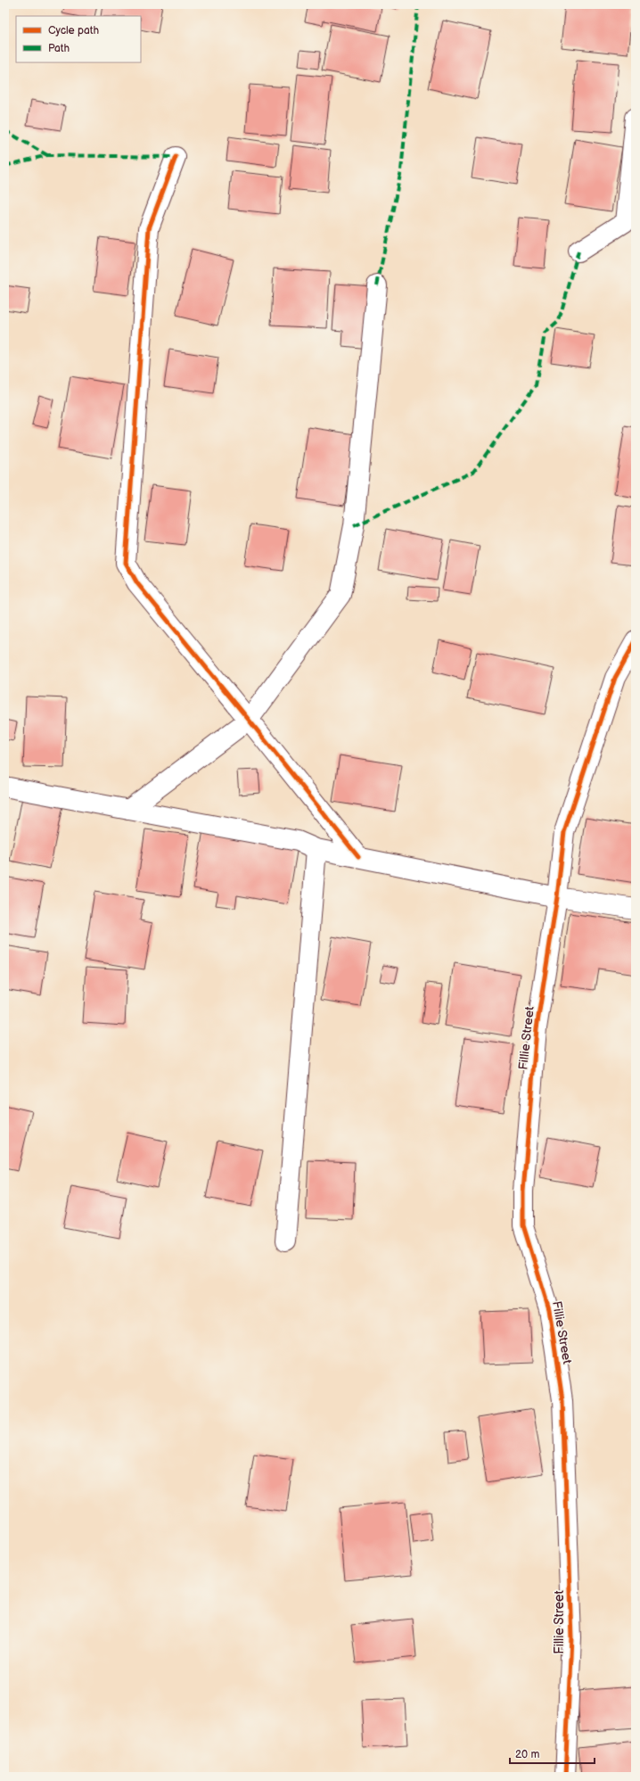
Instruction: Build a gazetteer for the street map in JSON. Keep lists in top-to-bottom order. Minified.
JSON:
{"streets":{"street":["Fillie Street"]},"legend":["Cycle path","Path"],"scale_bar":"20 m"}
